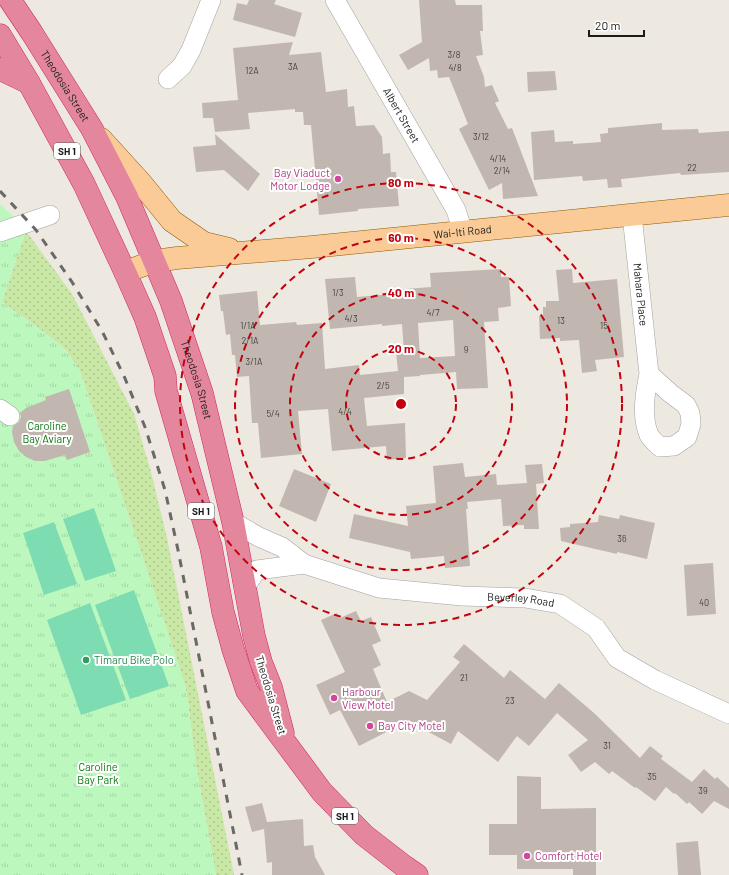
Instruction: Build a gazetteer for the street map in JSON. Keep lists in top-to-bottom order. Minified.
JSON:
{"streets":{"highway":["Theodosia Street","SH 1"],"main road":["Wai-Iti Road"],"street":["Albert Street","Mahara Place","Beverley Road"]},"crossings":[["Theodosia Street","SH 1"],["Theodosia Street","Wai-Iti Road"],["Theodosia Street","Beverley Road"],["Albert Street","Wai-Iti Road"],["Wai-Iti Road","Mahara Place"]],"parks":["Caroline Bay Aviary","Caroline Bay Park"],"places":["Bay Viaduct Motor Lodge","Timaru Bike Polo","Harbour View Motel","Bay City Motel","Comfort Hotel"],"house_numbers":["3/8","3A","4/8","12A","3/12","4/14","22","2/14","1/3","4/7","4/3","13","1/1A","15","2/1A","9","3/1A","2/5","4/4","5/4","36","40","21","23","31","35","39"],"scale_bar":"20 m","rings":["80 m","60 m","40 m","20 m"]}
